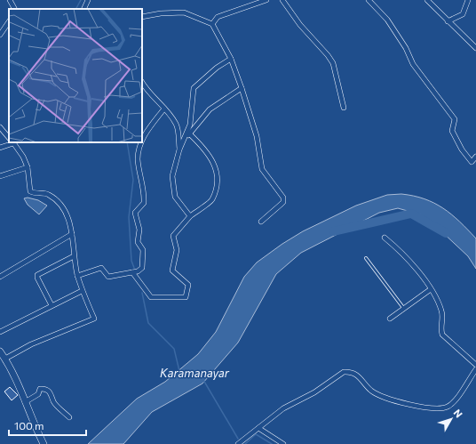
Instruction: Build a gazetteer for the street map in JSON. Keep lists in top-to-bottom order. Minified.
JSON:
{"water":["Karamanayar"],"scale_bar":"100 m","north":"top right"}
